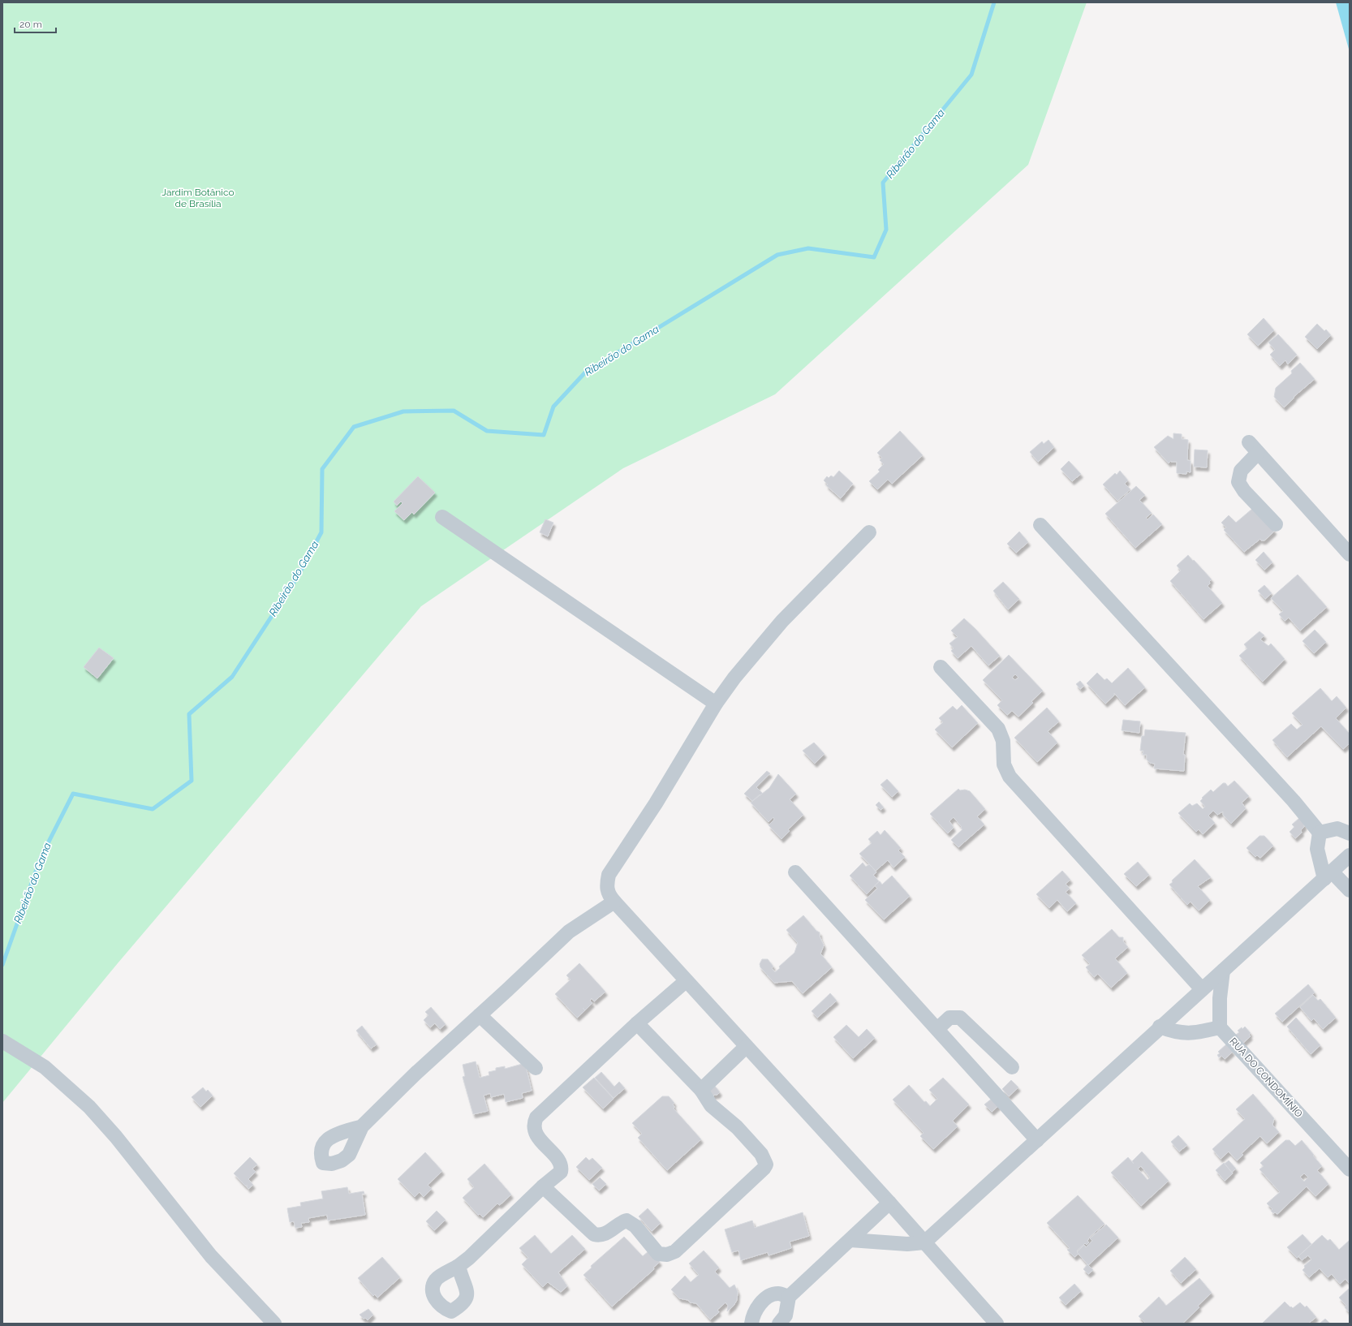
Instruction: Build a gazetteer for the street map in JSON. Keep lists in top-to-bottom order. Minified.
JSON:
{"streets":{"street":["RUA DO CONDOMÍNIO"]},"water":["Ribeirão do Gama"],"parks":["Jardim Botânico de Brasília"],"scale_bar":"20 m"}
